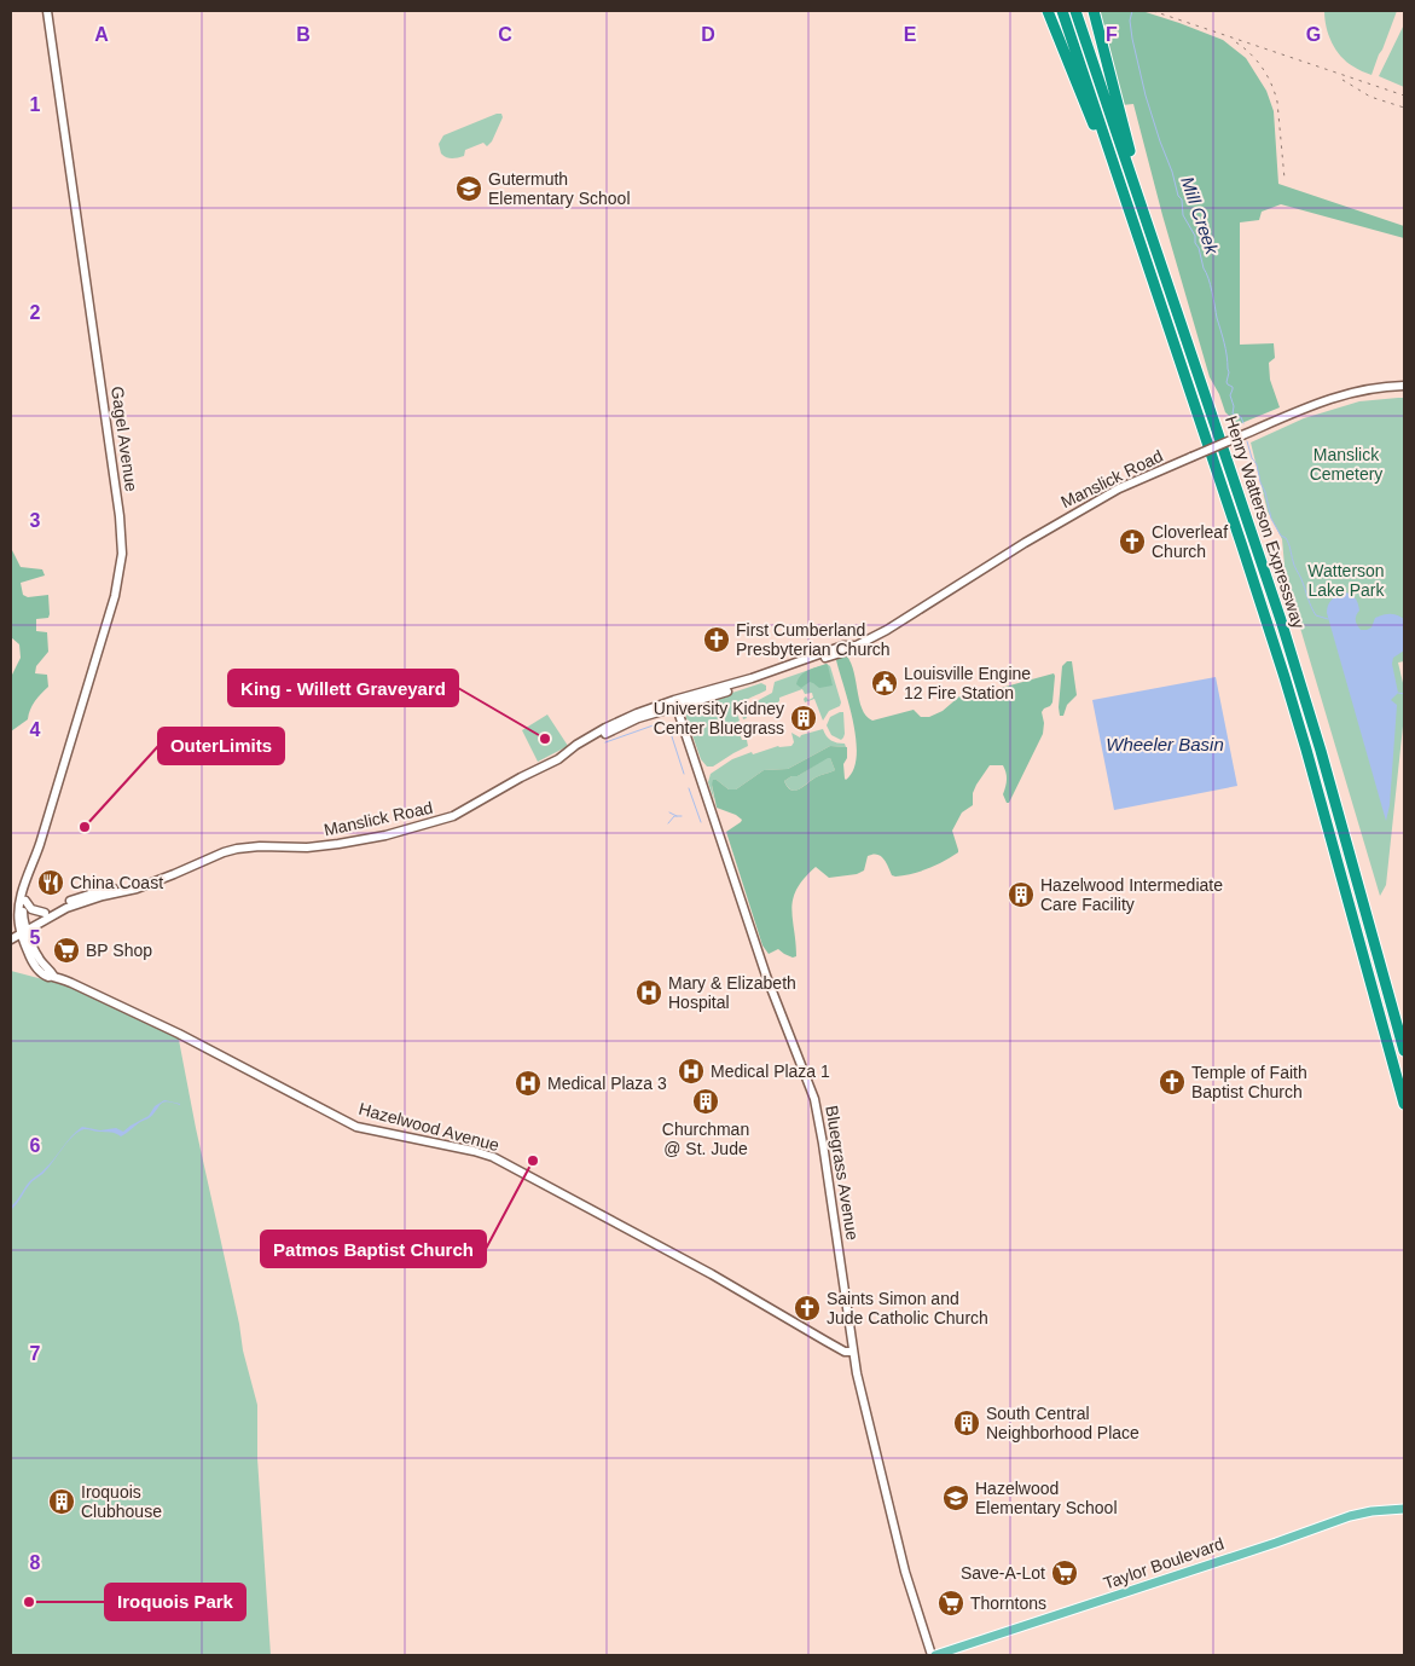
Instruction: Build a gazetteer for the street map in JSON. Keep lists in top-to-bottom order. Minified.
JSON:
{"streets":{"highway":["Henry Watterson Expressway"],"main road":["Taylor Boulevard"],"street":["Gagel Avenue","Manslick Road","Hazelwood Avenue","Bluegrass Avenue"]},"crossings":[["Gagel Avenue","Manslick Road"],["Gagel Avenue","Hazelwood Avenue"],["Manslick Road","Hazelwood Avenue"],["Manslick Road","Bluegrass Avenue"],["Hazelwood Avenue","Bluegrass Avenue"],["Bluegrass Avenue","Taylor Boulevard"]],"water":["Mill Creek","Wheeler Basin"],"parks":["Manslick Cemetery","Watterson Lake Park"],"places":{"school or university":["Gutermuth Elementary School","Hazelwood Elementary School"],"church":["Cloverleaf Church","First Cumberland Presbyterian Church","Temple of Faith Baptist Church","Saints Simon and Jude Catholic Church"],"public building":["Louisville Engine 12 Fire Station"],"building":["University Kidney Center Bluegrass","Hazelwood Intermediate Care Facility","Churchman @ St. Jude","South Central Neighborhood Place","Iroquois Clubhouse"],"other":["King - Willett Graveyard","OuterLimits","Patmos Baptist Church","Iroquois Park"],"restaurant":["China Coast"],"supermarket":["BP Shop","Save-A-Lot","Thorntons"],"hospital":["Mary & Elizabeth Hospital","Medical Plaza 1","Medical Plaza 3"]},"grid":{"columns":["A","B","C","D","E","F","G"],"rows":["1","2","3","4","5","6","7","8"]}}
